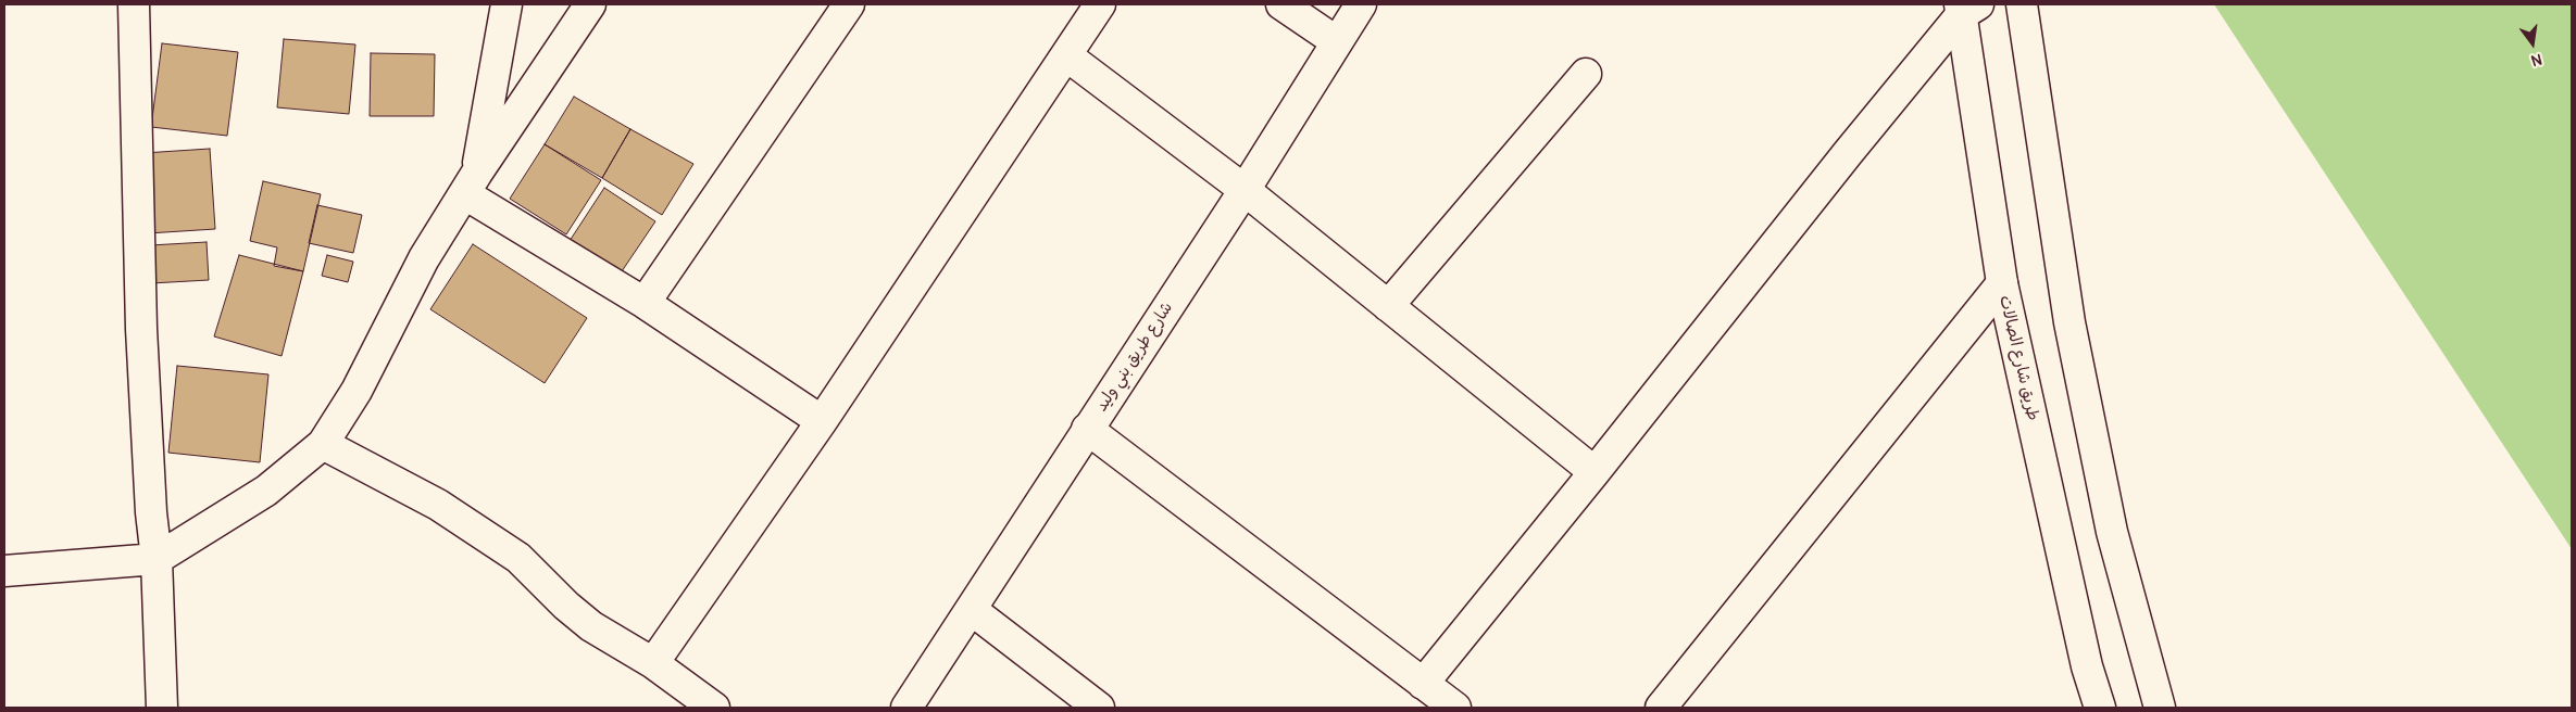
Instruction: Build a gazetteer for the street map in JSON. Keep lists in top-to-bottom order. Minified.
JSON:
{"streets":{"street":["شارع طريق بني وليد","طريق شارع الصالات"]},"north":"bottom"}
